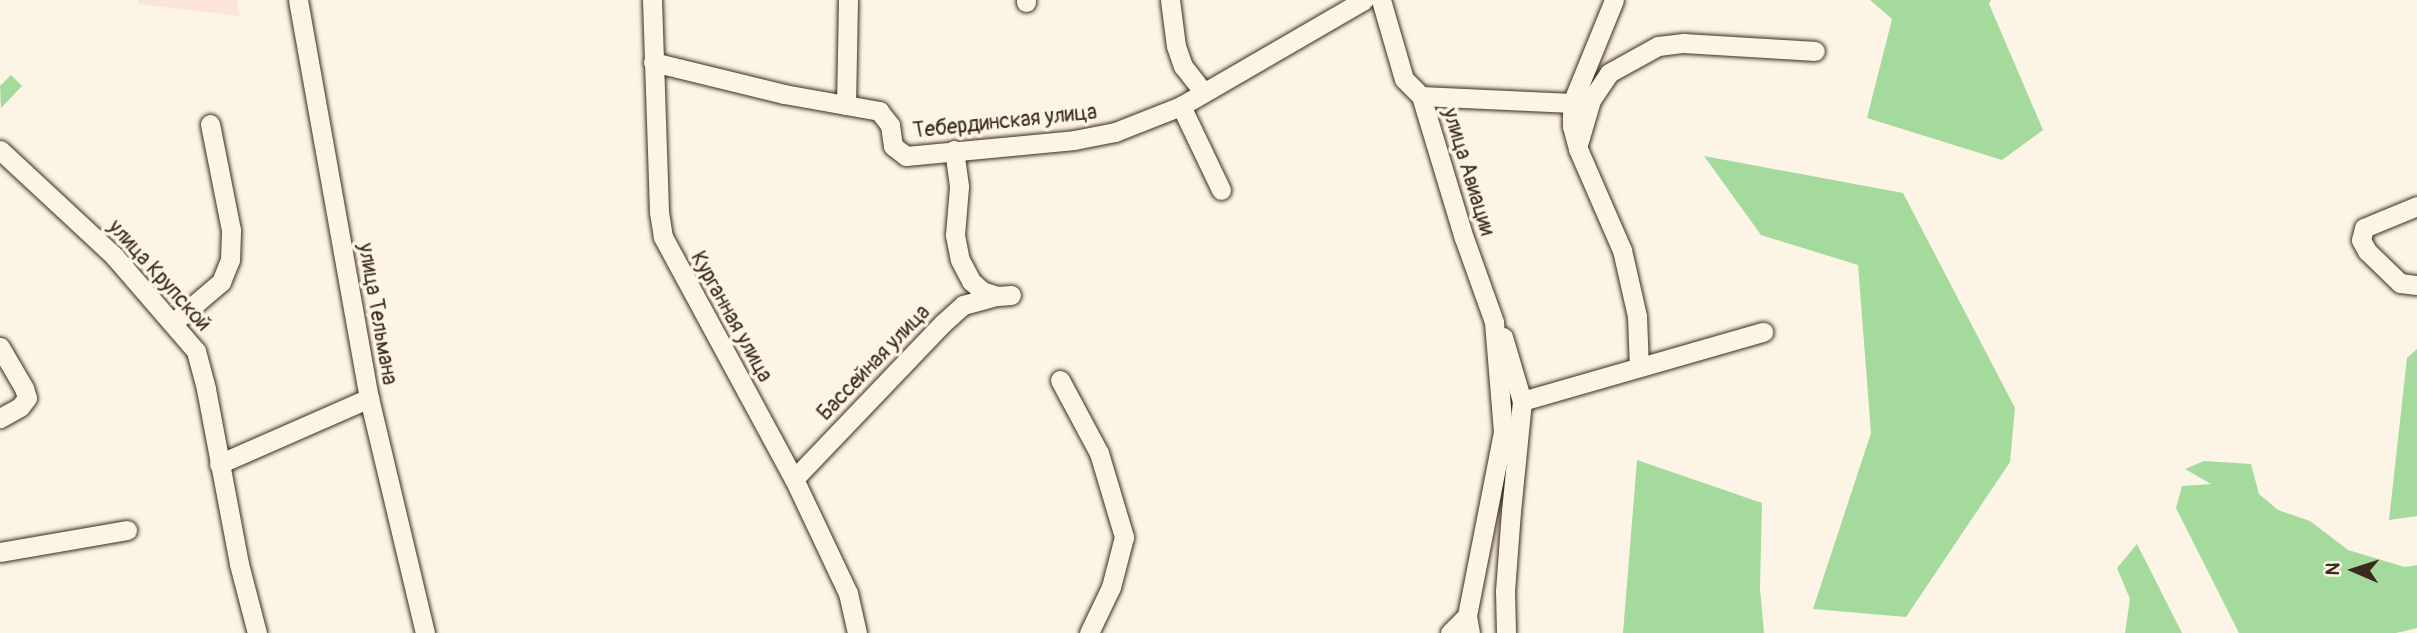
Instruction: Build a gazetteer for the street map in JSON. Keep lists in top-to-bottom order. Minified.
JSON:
{"streets":{"street":["Тебердинская улица","улица Авиации","улица Крупской","улица Тельмана","Курганная улица","Бассейная улица"]},"crossings":[["Тебердинская улица","Курганная улица"],["Тебердинская улица","Бассейная улица"],["Курганная улица","Бассейная улица"]],"north":"left"}
